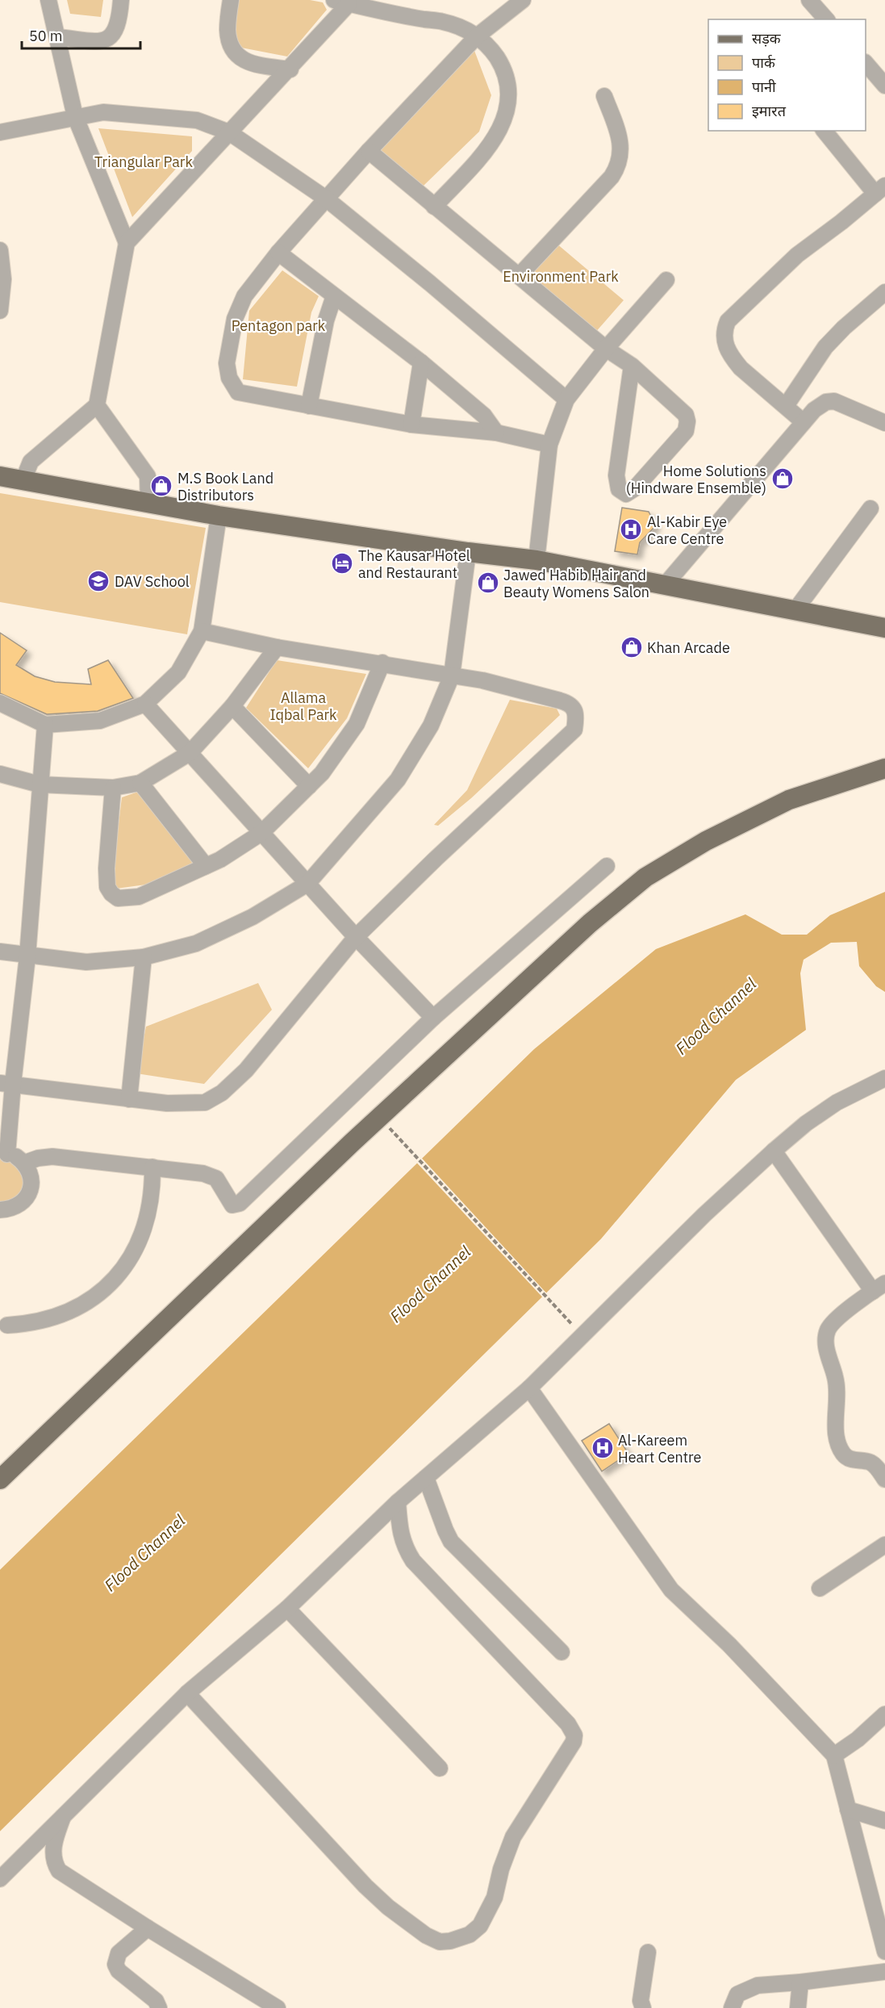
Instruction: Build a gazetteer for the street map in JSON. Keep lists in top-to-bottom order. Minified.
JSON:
{"water":["Flood Channel"],"parks":["Triangular Park","Environment Park","Pentagon park","Allama Iqbal Park"],"places":{"shop":["Home Solutions (Hindware Ensemble)","M.S Book Land Distributors","Jawed Habib Hair and Beauty Womens Salon","Khan Arcade"],"hospital":["Al-Kabir Eye Care Centre","Al-Kareem Heart Centre"],"hotel":["The Kausar Hotel and Restaurant"],"school or university":["DAV School"]},"legend":["सड़क","पार्क","पानी","इमारत"],"scale_bar":"50 m"}
